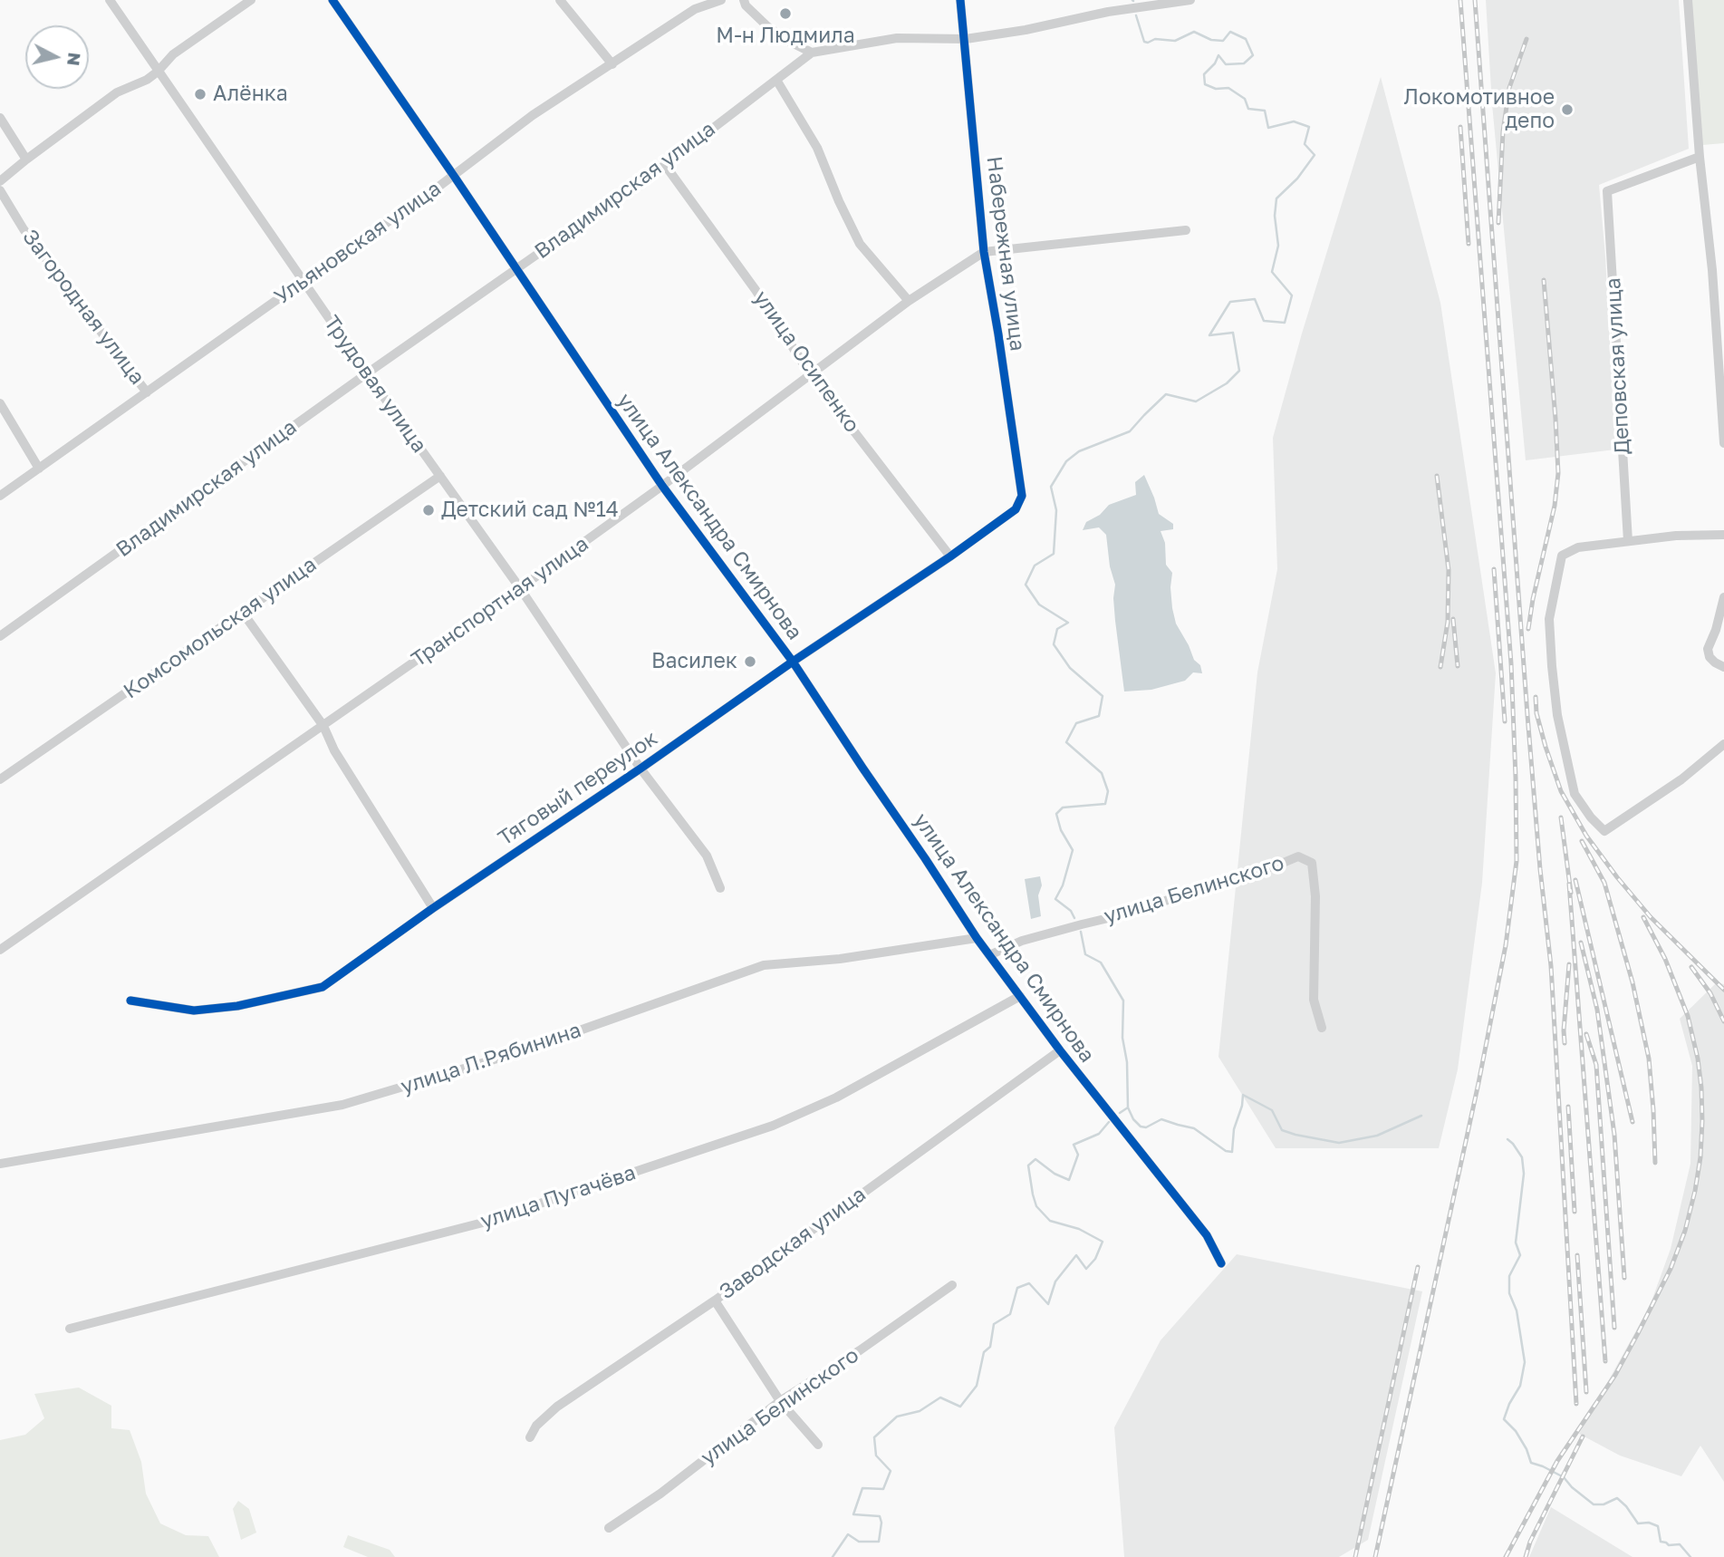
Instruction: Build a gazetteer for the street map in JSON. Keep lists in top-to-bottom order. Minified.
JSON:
{"streets":{"street":["Владимирская улица","Ульяновская улица","Набережная улица","Загородная улица","улица Осипенко","Деповская улица","Трудовая улица","улица Александра Смирнова","Транспортная улица","Комсомольская улица","Тяговый переулок","улица Белинского","улица Л.Рябинина","улица Пугачёва","Заводская улица"]},"crossings":[["Владимирская улица","Набережная улица"],["Владимирская улица","улица Осипенко"],["Владимирская улица","Трудовая улица"],["Владимирская улица","улица Александра Смирнова"],["Ульяновская улица","Загородная улица"],["Ульяновская улица","Трудовая улица"],["Ульяновская улица","улица Александра Смирнова"],["Набережная улица","Транспортная улица"],["Набережная улица","Тяговый переулок"],["улица Осипенко","Транспортная улица"],["улица Осипенко","Тяговый переулок"],["Трудовая улица","Транспортная улица"],["Трудовая улица","Комсомольская улица"],["Трудовая улица","Тяговый переулок"],["улица Александра Смирнова","Транспортная улица"],["улица Александра Смирнова","Тяговый переулок"],["улица Александра Смирнова","улица Белинского"],["улица Александра Смирнова","улица Л.Рябинина"],["улица Александра Смирнова","улица Пугачёва"],["улица Александра Смирнова","Заводская улица"]],"places":["М-н Людмила","Алёнка","Локомотивное депо","Детский сад №14","Василек"],"north":"right"}
